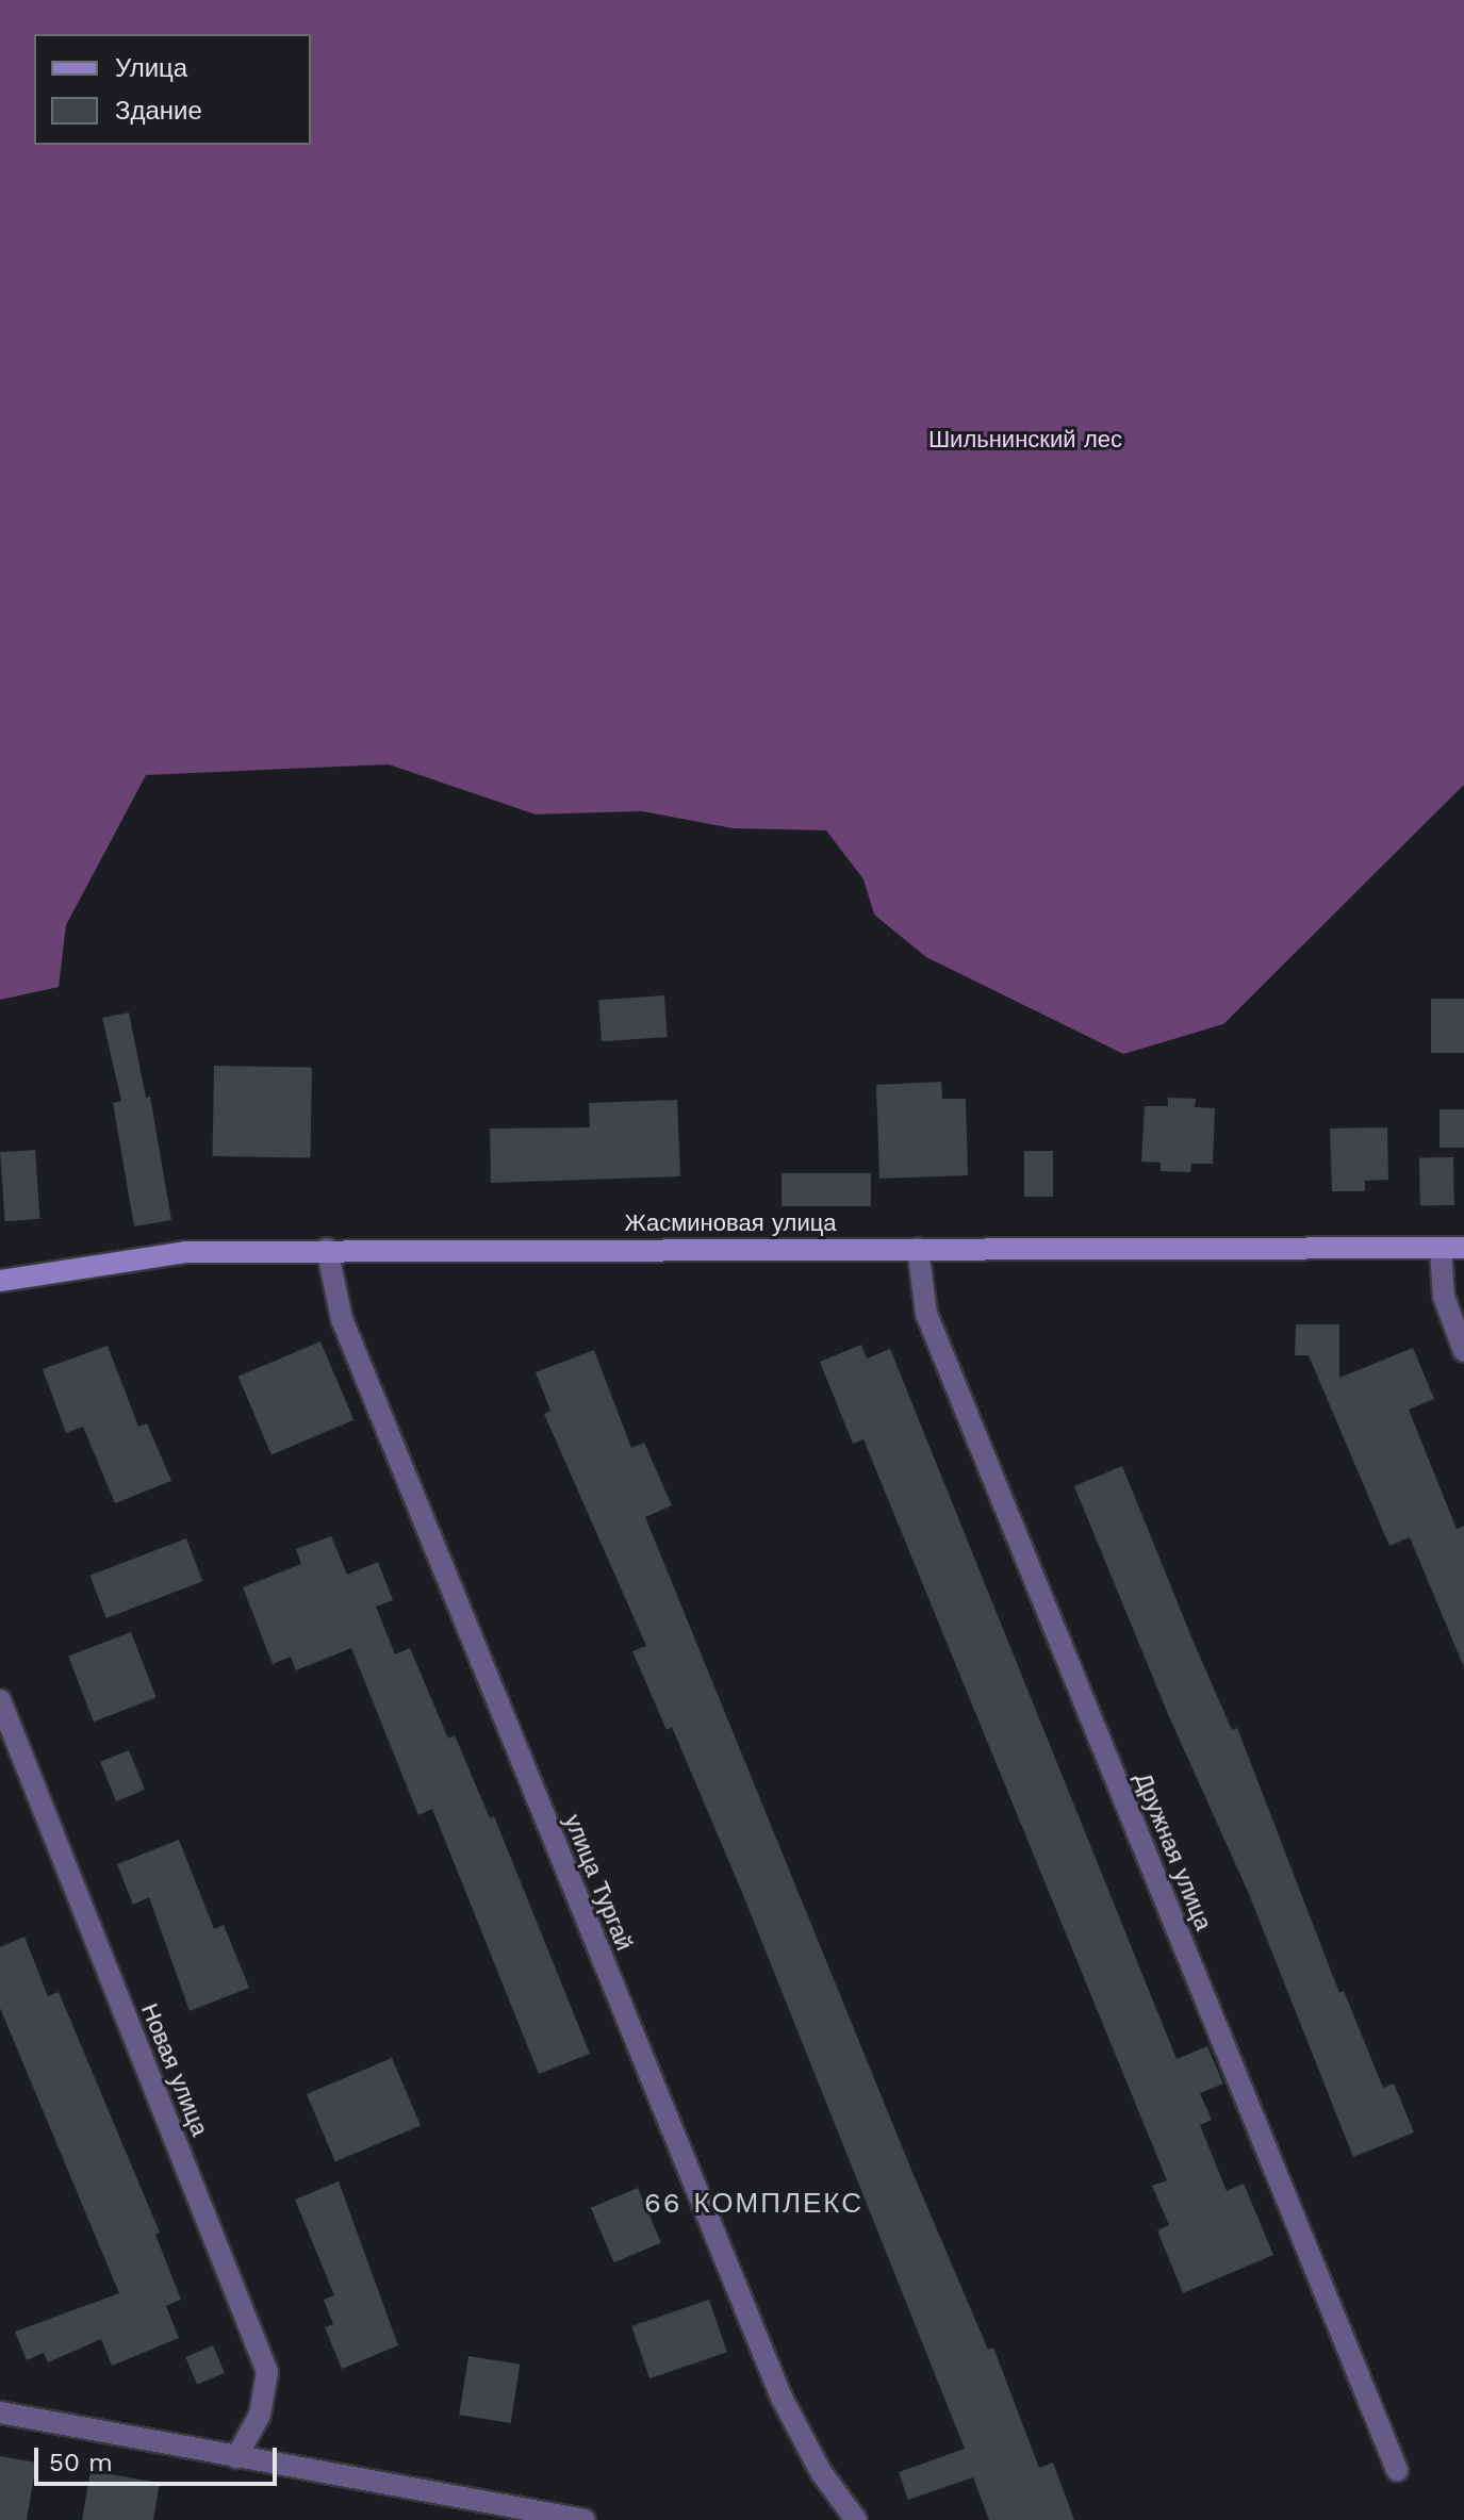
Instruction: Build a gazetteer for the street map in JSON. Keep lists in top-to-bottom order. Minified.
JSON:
{"streets":{"street":["Жасминовая улица","Дружная улица","улица Тургай","Новая улица"]},"crossings":[["Жасминовая улица","Дружная улица"],["Жасминовая улица","улица Тургай"]],"districts":["66 КОМПЛЕКС"],"parks":["Шильнинский лес"],"legend":["Улица","Здание"],"scale_bar":"50 m"}
